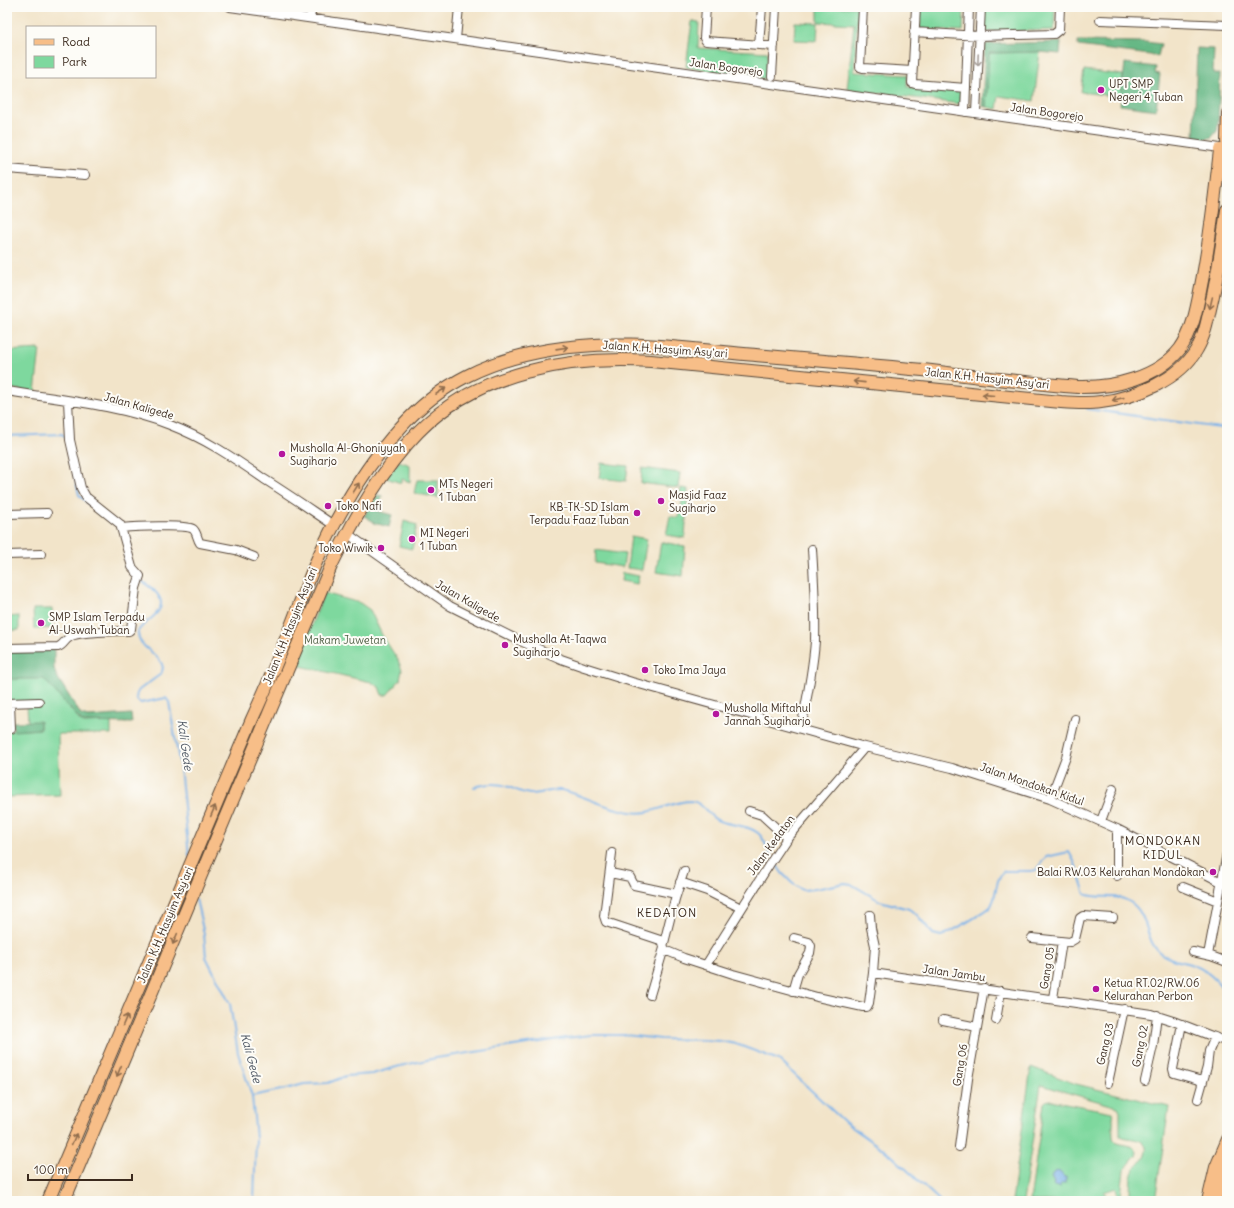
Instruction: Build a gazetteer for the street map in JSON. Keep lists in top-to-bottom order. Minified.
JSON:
{"streets":{"highway":["Jalan K.H. Hasyim Asy'ari"],"street":["Jalan Bogorejo","Jalan Kaligede","Jalan Mondokan Kidul","Jalan Kedaton","Gang 05","Jalan Jambu","Gang 03","Gang 02","Gang 06"]},"crossings":[["Jalan Bogorejo","Jalan K.H. Hasyim Asy'ari"],["Jalan K.H. Hasyim Asy'ari","Jalan Kaligede"],["Jalan Kaligede","Jalan Mondokan Kidul"],["Jalan Kaligede","Jalan Kedaton"],["Jalan Mondokan Kidul","Jalan Kedaton"],["Gang 05","Jalan Jambu"],["Jalan Jambu","Gang 03"],["Jalan Jambu","Gang 02"],["Jalan Jambu","Gang 06"]],"districts":["MONDOKAN KIDUL","KEDATON"],"water":["Kali Gede"],"parks":["Makam Juwetan"],"places":["UPT SMP Negeri 4 Tuban","Musholla Al-Ghoniyyah Sugiharjo","MTs Negeri 1 Tuban","Masjid Faaz Sugiharjo","Toko Nafi","KB-TK-SD Islam Terpadu Faaz Tuban","MI Negeri 1 Tuban","Toko Wiwik","SMP Islam Terpadu Al-Uswah Tuban","Musholla At-Taqwa Sugiharjo","Toko Ima Jaya","Musholla Miftahul Jannah Sugiharjo","Balai RW.03 Kelurahan Mondokan","Ketua RT.02/RW.06 Kelurahan Perbon"],"legend":["Road","Park"],"scale_bar":"100 m"}
